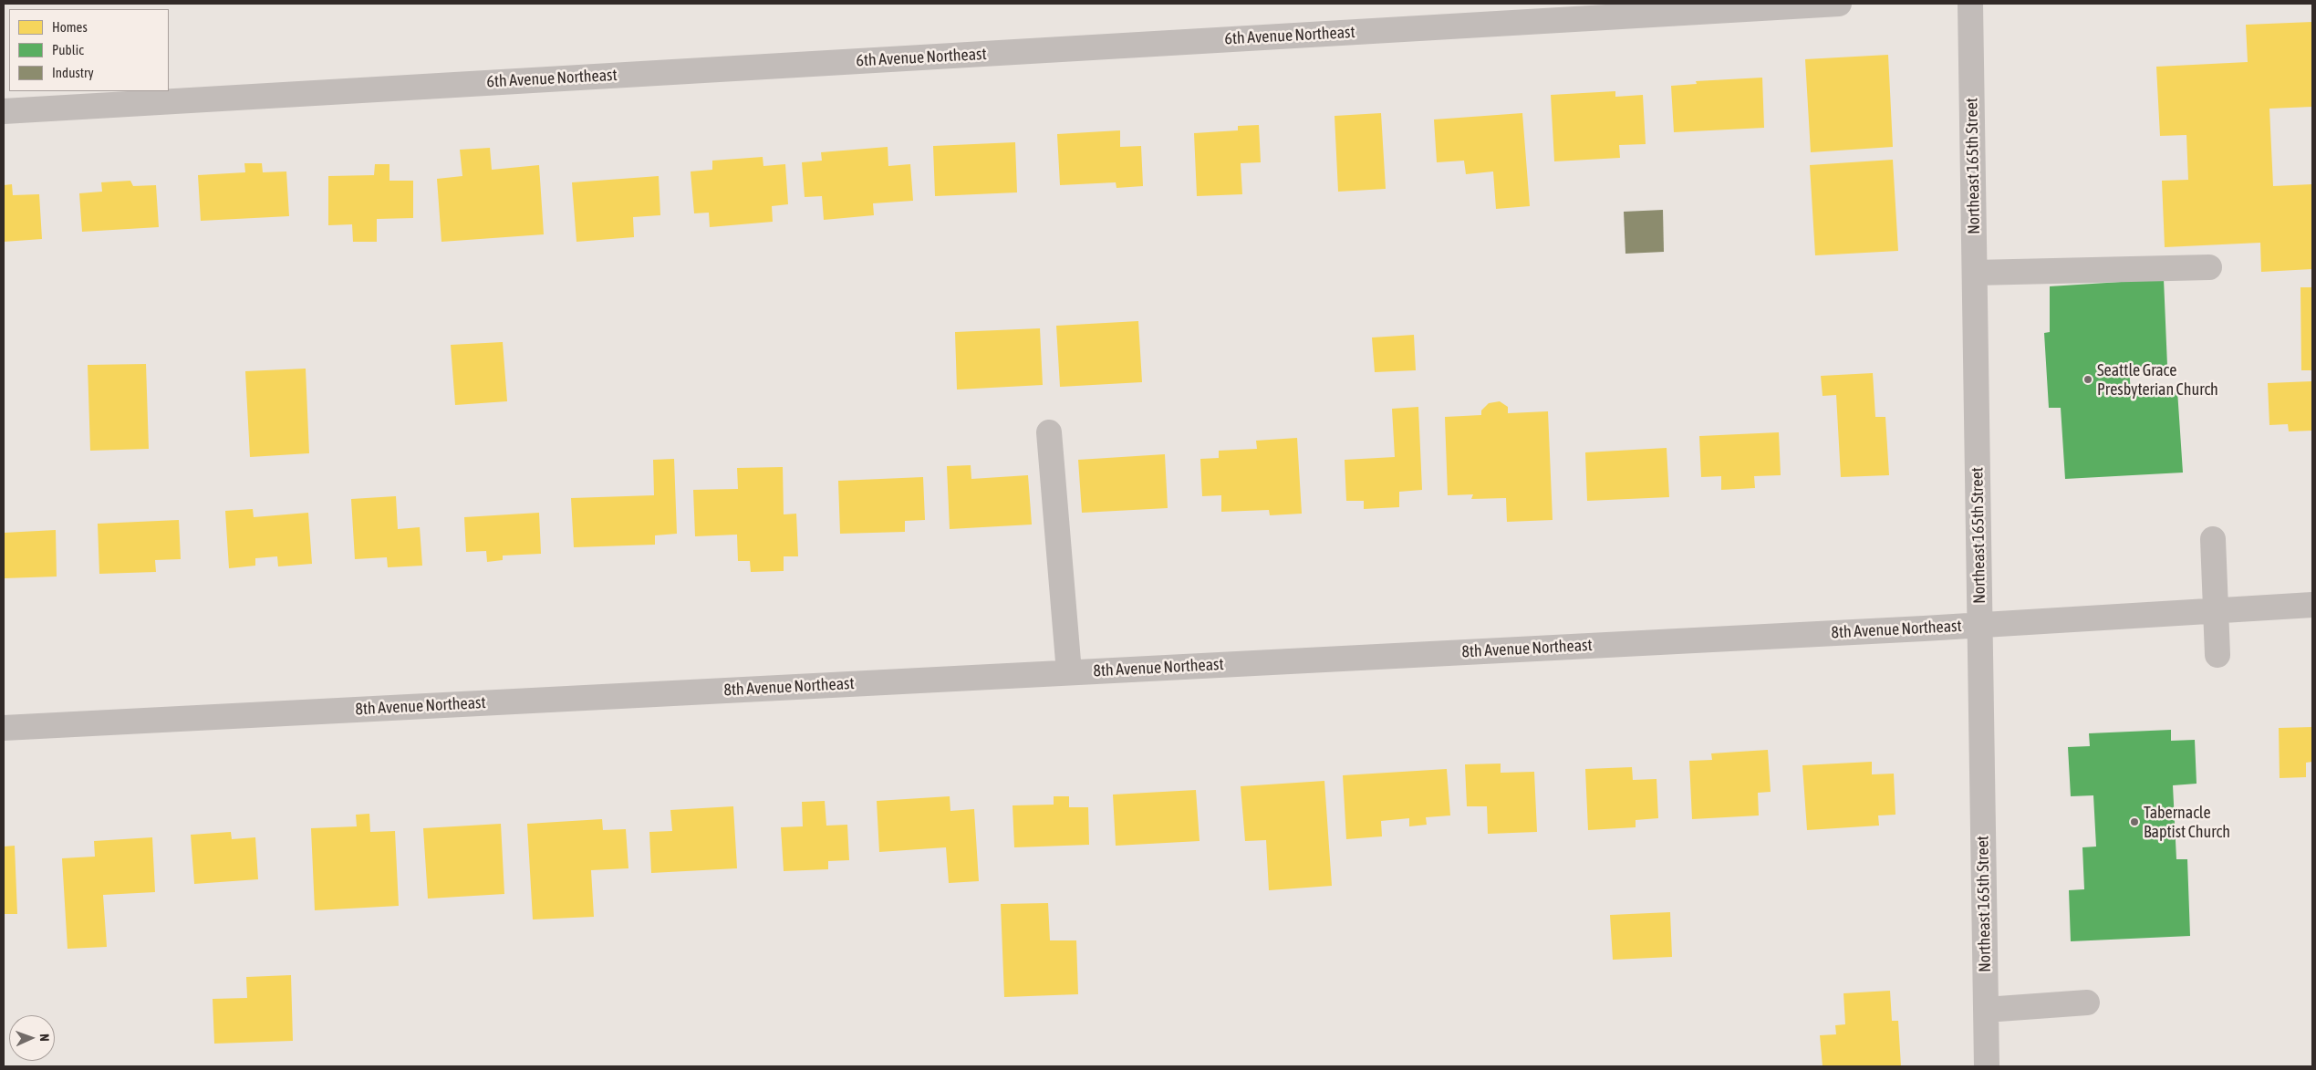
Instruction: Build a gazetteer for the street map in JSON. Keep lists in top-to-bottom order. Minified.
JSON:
{"streets":{"street":["6th Avenue Northeast","Northeast 165th Street","8th Avenue Northeast"]},"crossings":[["Northeast 165th Street","8th Avenue Northeast"]],"places":["Seattle Grace Presbyterian Church","Tabernacle Baptist Church"],"legend":["Homes","Public","Industry"],"north":"right"}
